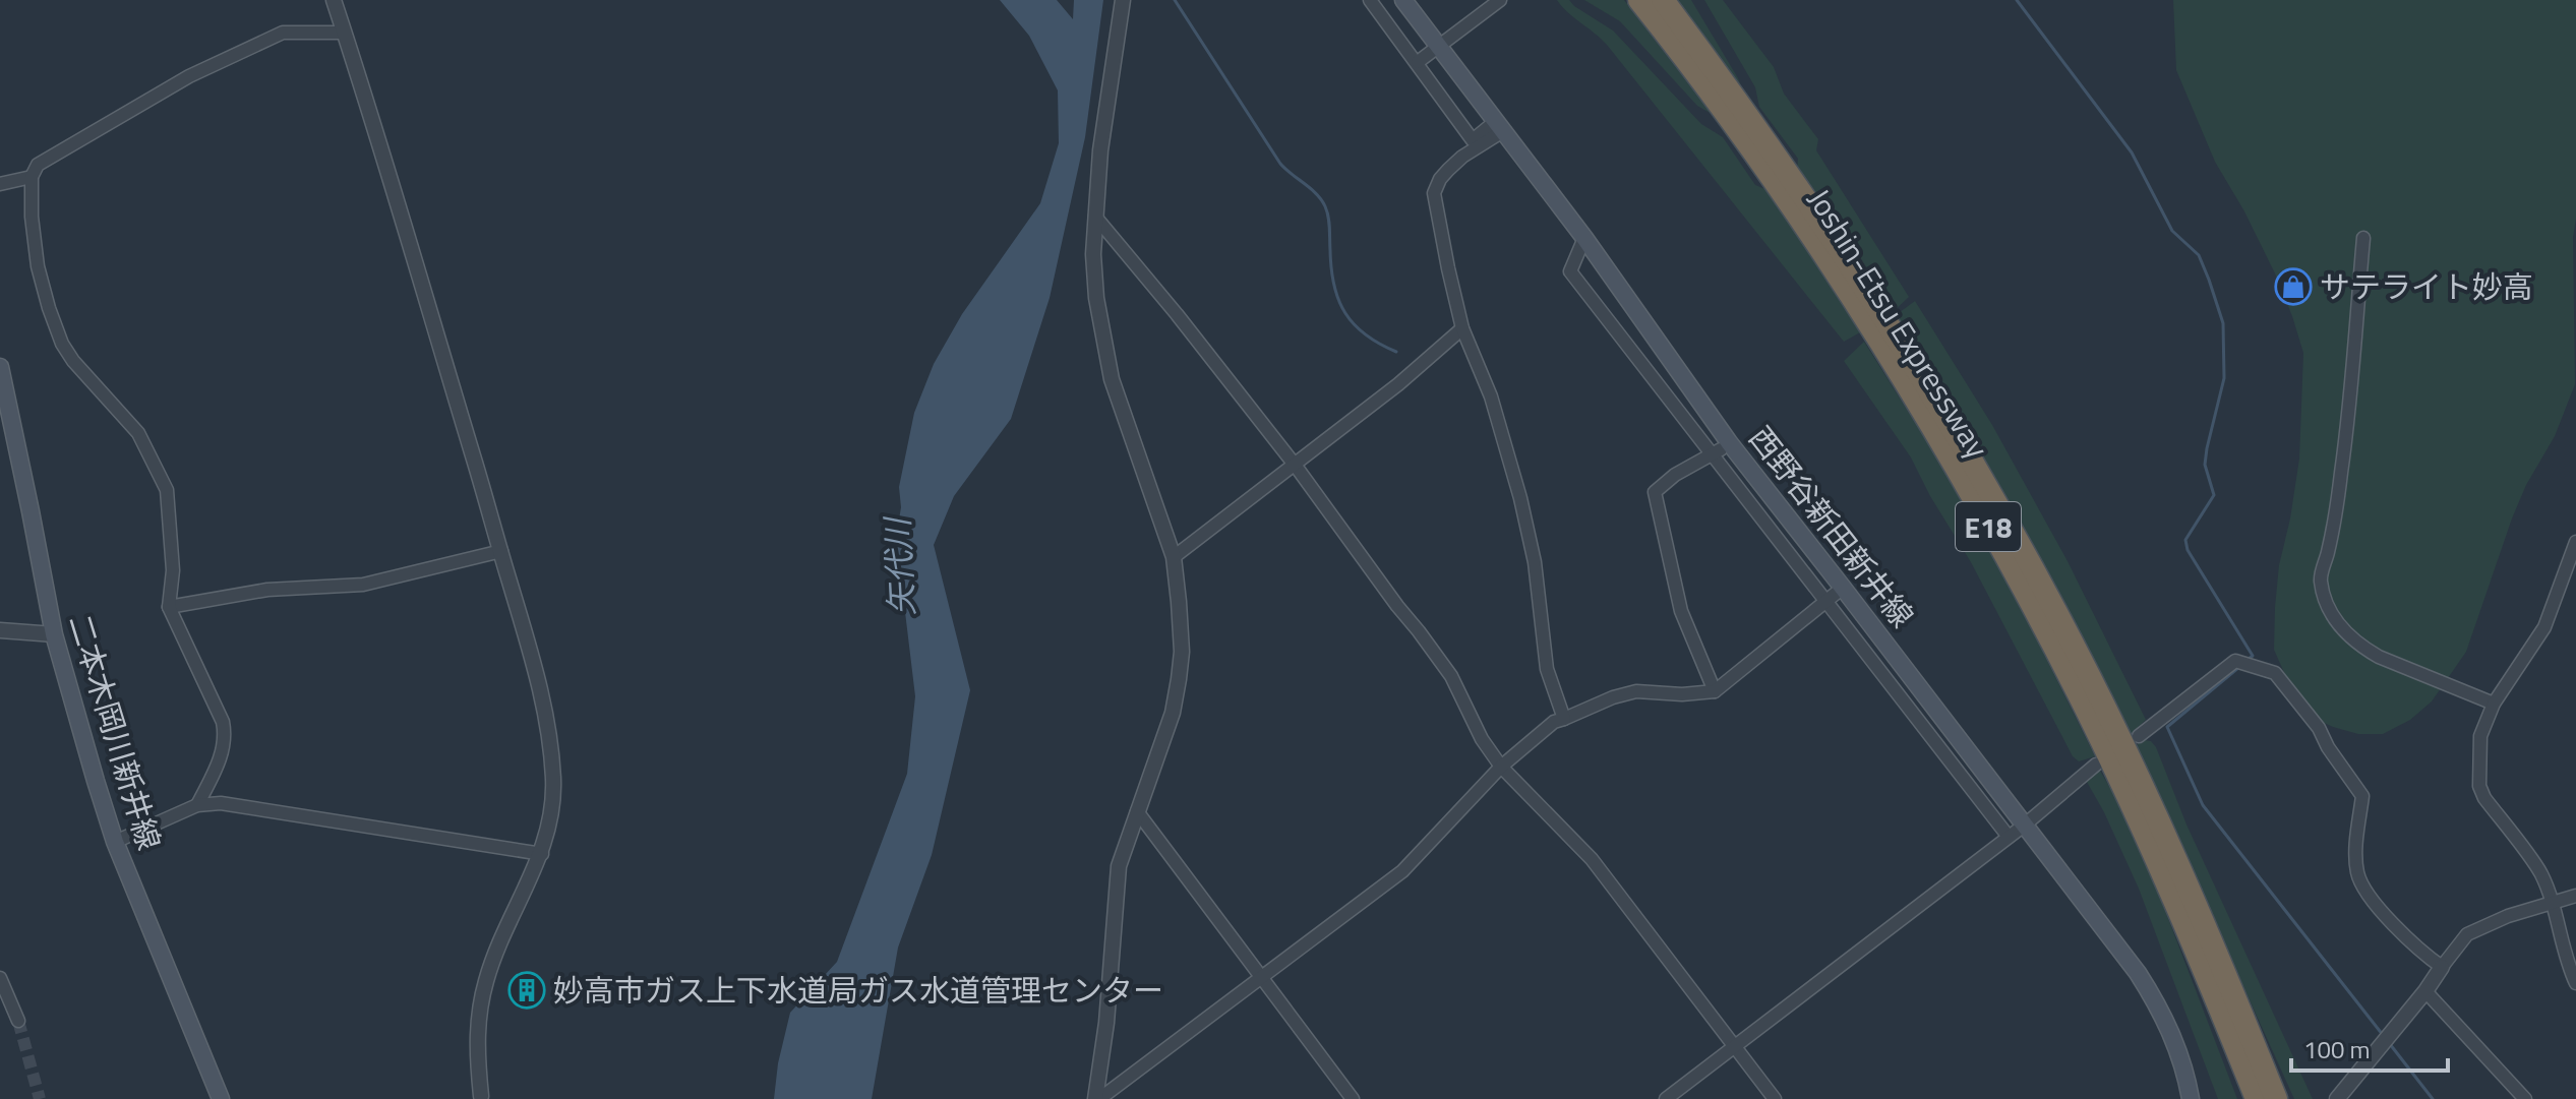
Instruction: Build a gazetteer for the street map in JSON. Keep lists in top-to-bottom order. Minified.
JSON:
{"streets":{"highway":["Joshin-Etsu Expressway","E18"],"main road":["西野谷新田新井線","二本木岡川新井線"]},"water":["矢代川"],"places":{"shop":["サテライト妙高"],"building":["妙高市ガス上下水道局ガス水道管理センター"]},"scale_bar":"100 m"}
